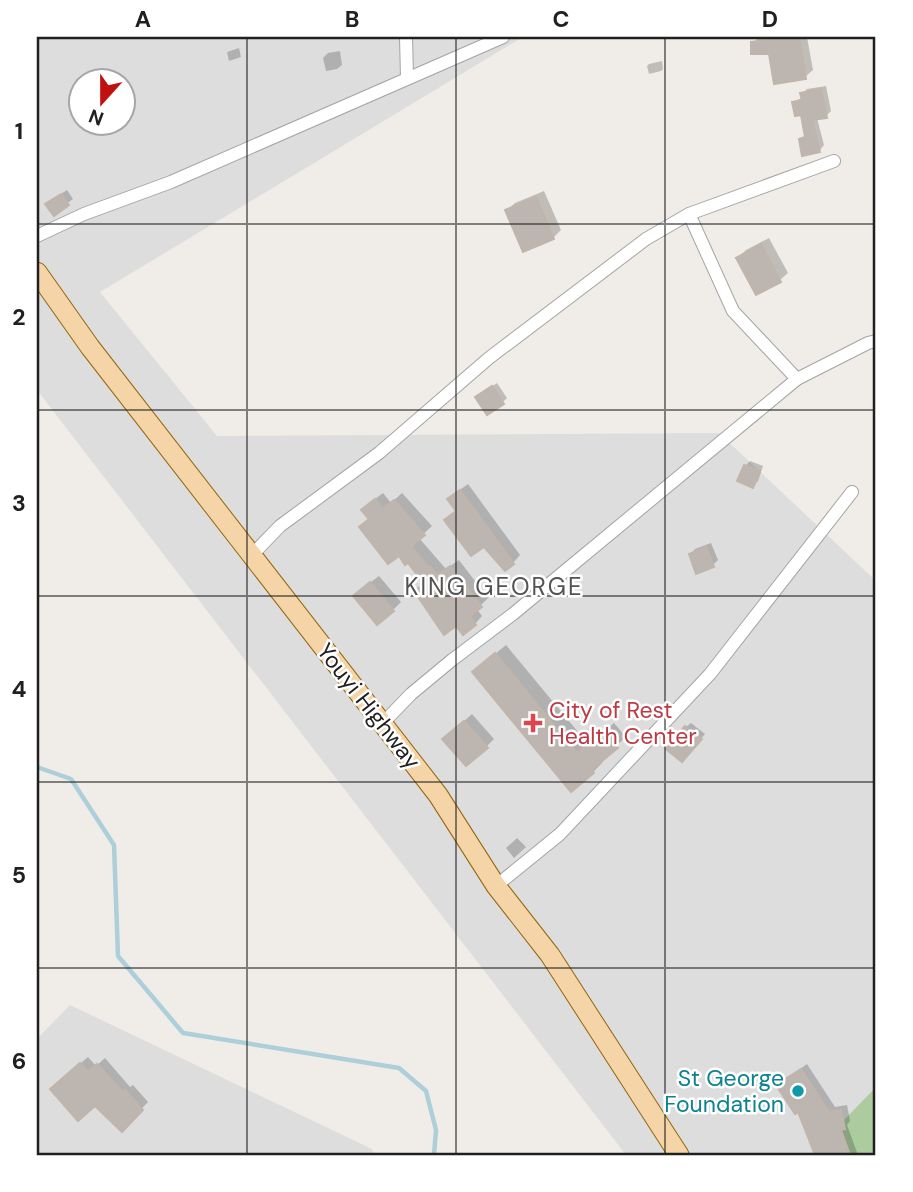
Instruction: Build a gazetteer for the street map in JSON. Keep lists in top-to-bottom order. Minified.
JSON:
{"streets":{"main road":["Youyi Highway"]},"districts":["KING GEORGE"],"places":{"health":["City of Rest Health Center"],"other":["St George Foundation"]},"north":"bottom","grid":{"columns":["A","B","C","D"],"rows":["1","2","3","4","5","6"]}}
